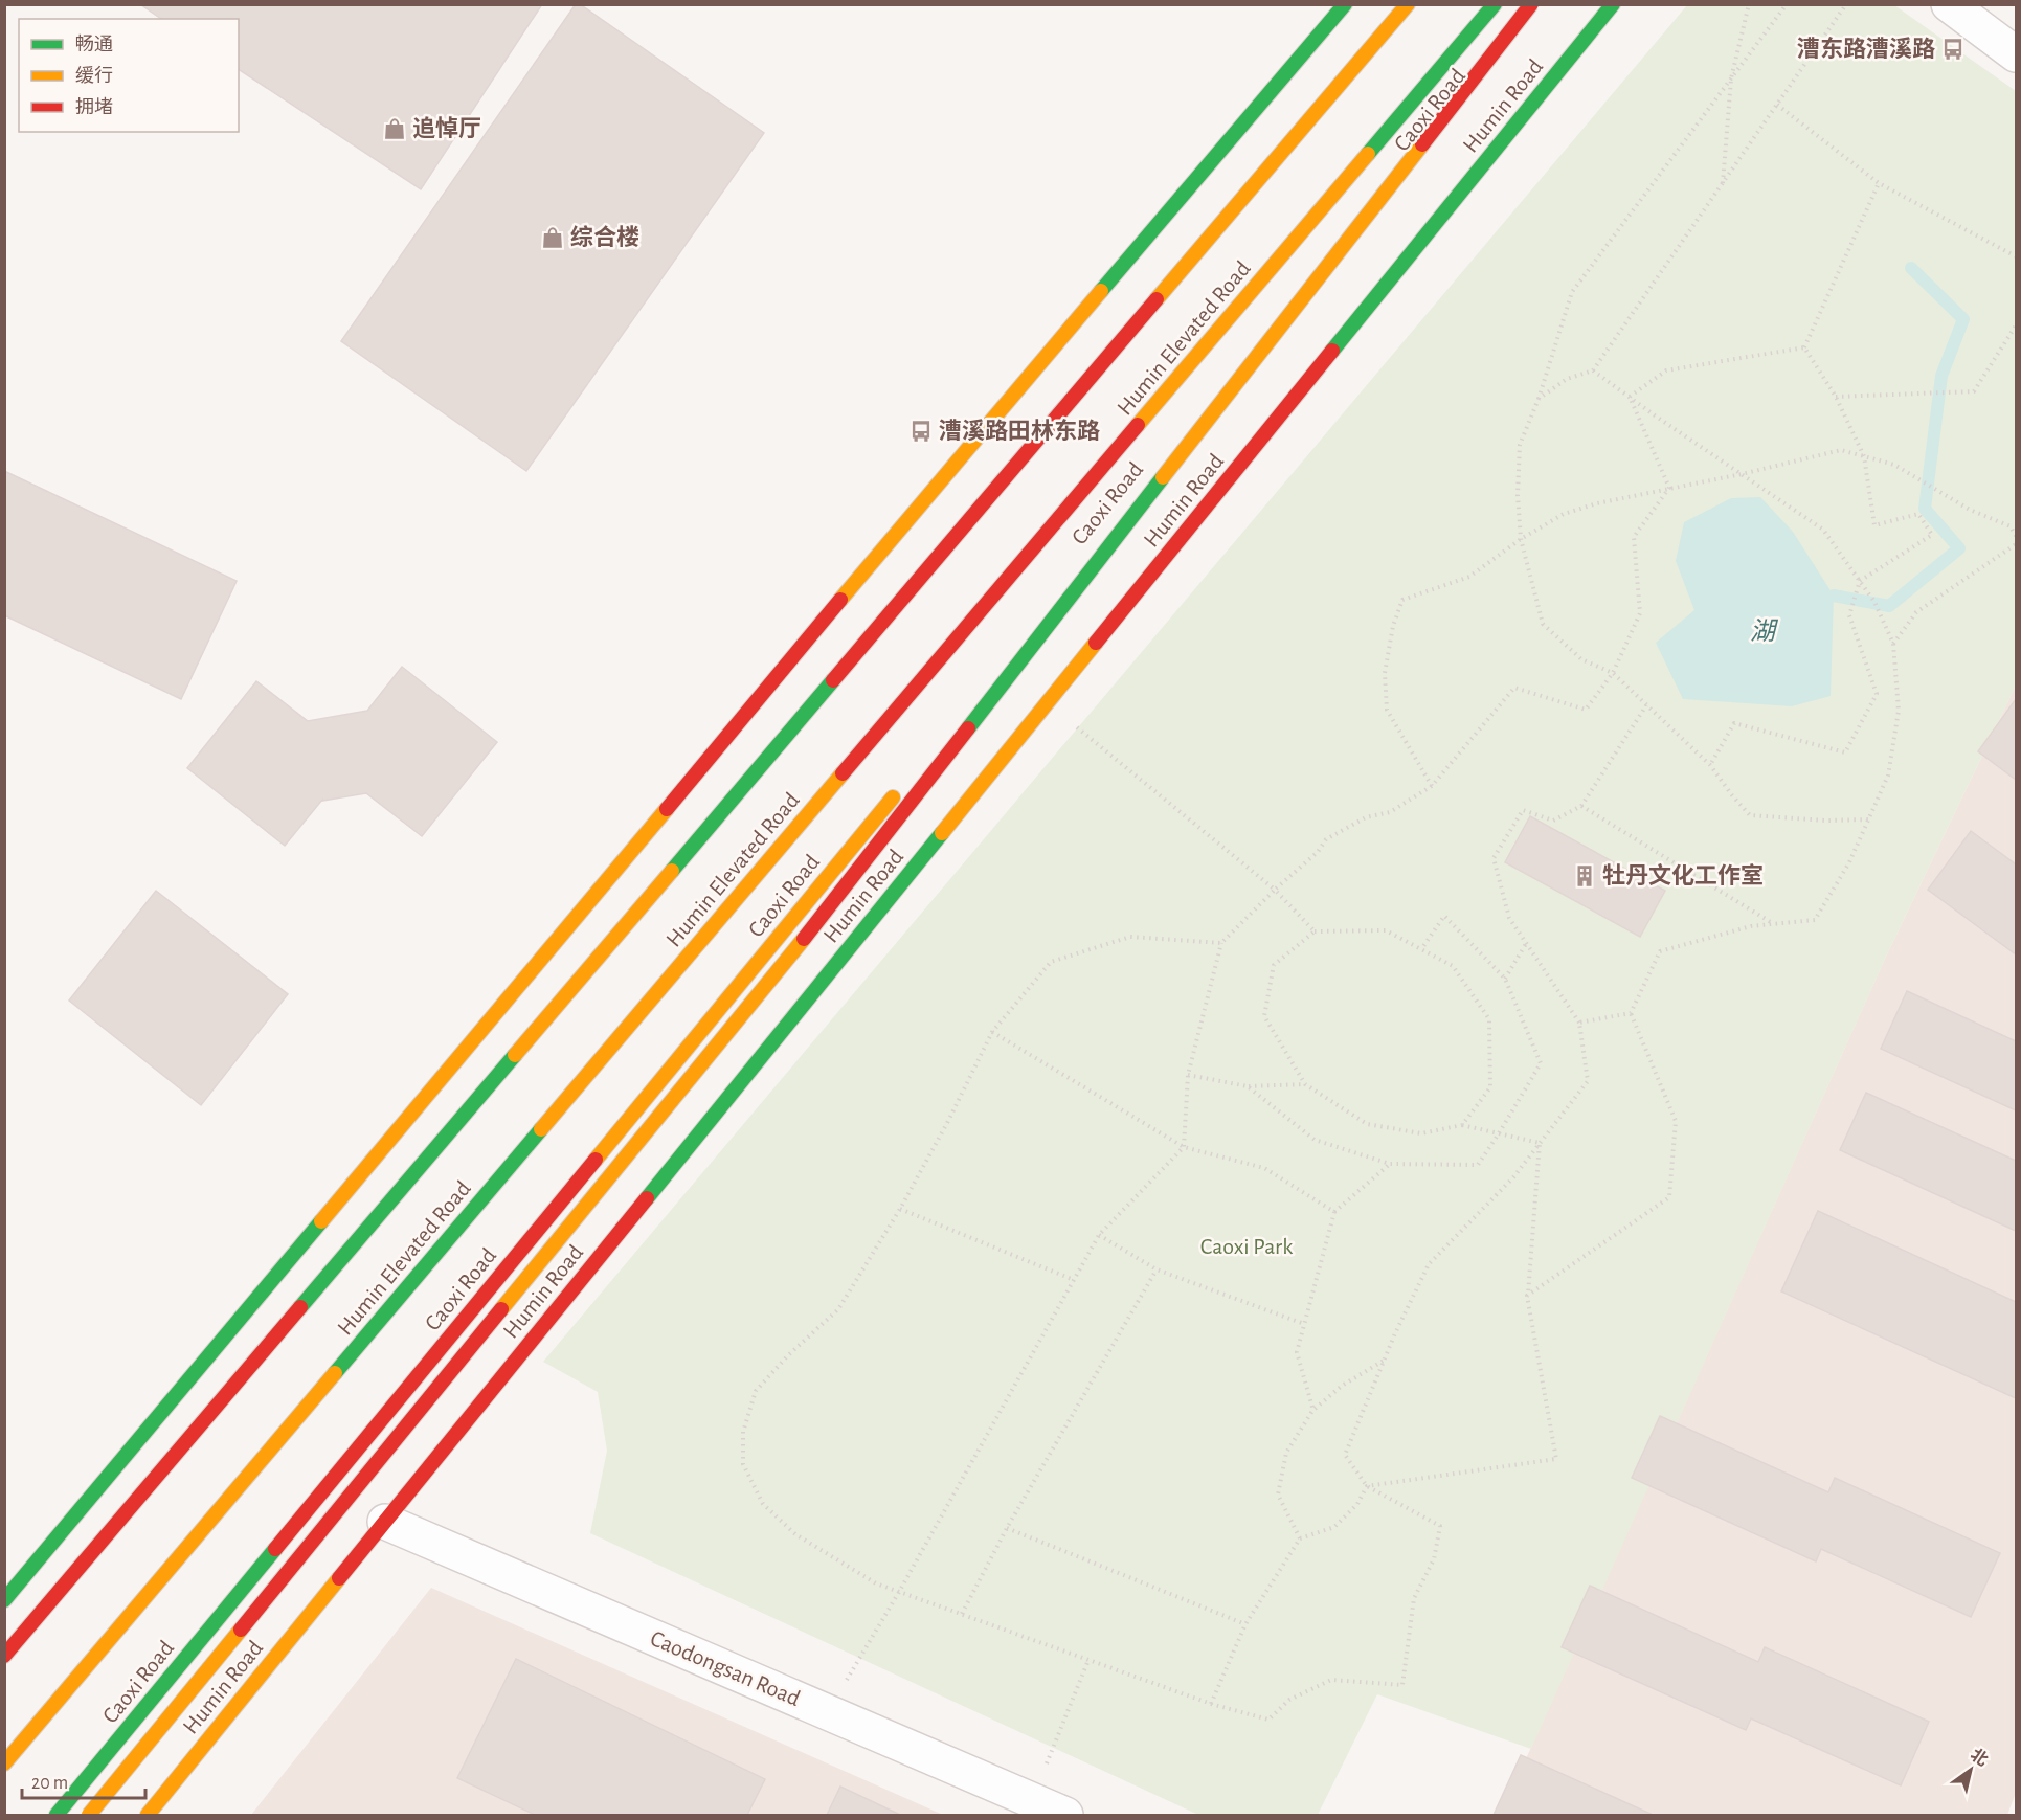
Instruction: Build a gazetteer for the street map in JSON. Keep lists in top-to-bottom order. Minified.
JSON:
{"streets":{"main road":["Humin Road","Caoxi Road","Humin Elevated Road"],"street":["Caodongsan Road"]},"crossings":[["Humin Road","Caodongsan Road"]],"water":["湖"],"parks":["Caoxi Park"],"places":{"bus stop":["漕东路漕溪路","漕溪路田林东路"],"shop":["追悼厅","综合楼"],"building":["牡丹文化工作室"]},"legend":["畅通","缓行","拥堵"],"scale_bar":"20 m","north":"top right"}
